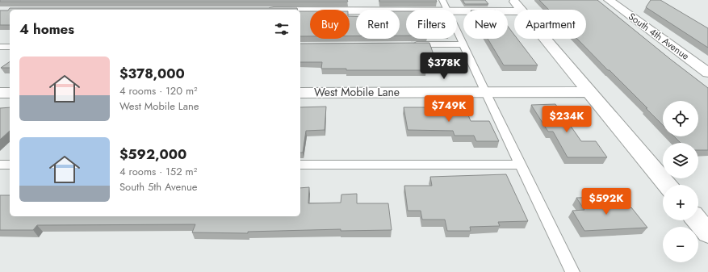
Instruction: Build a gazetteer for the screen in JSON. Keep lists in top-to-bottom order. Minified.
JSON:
{"streets":{"street":["South 4th Avenue","West Mobile Lane"]},"page":{"chip":["Buy","Rent","Filters","New","Apartment"],"heading":"4 homes","list":[{"name":"$378,000","note":"4 rooms · 120 m² · West Mobile Lane"},{"name":"$592,000","note":"4 rooms · 152 m² · South 5th Avenue"}],"price":["$378K","$749K","$234K","$592K"],"map_buttons":["+","−"]}}
